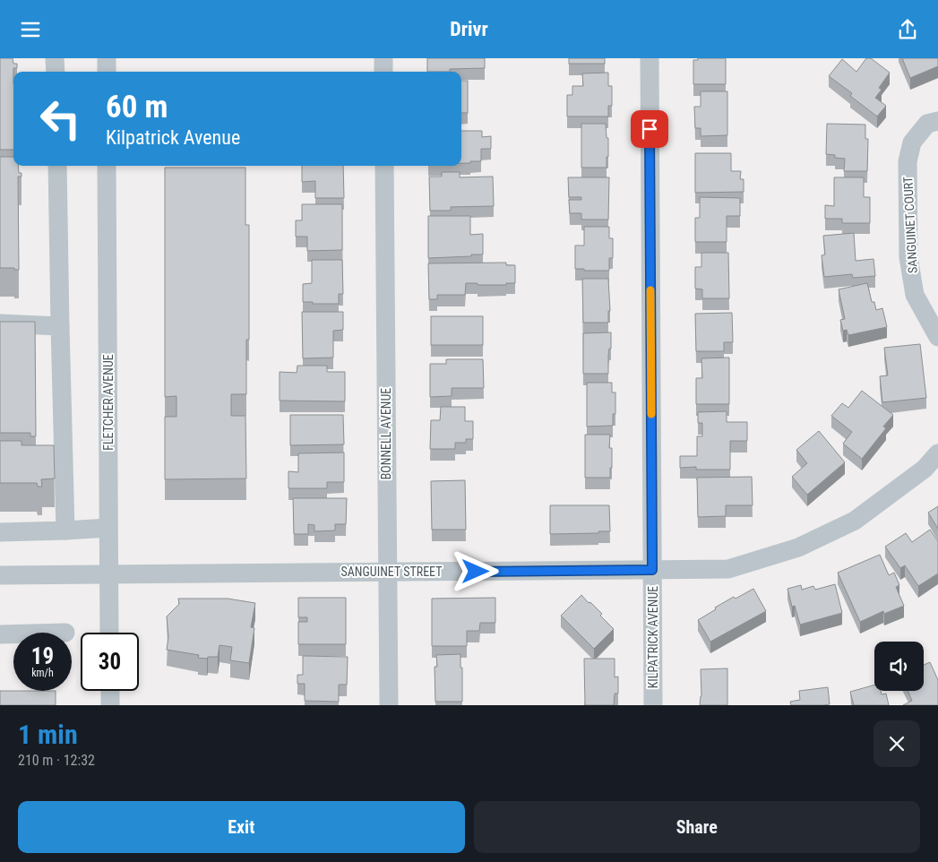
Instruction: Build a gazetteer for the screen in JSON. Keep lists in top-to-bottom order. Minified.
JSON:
{"streets":{"street":["SANGUINET COURT","FLETCHER AVENUE","BONNELL AVENUE","SANGUINET STREET","KILPATRICK AVENUE"]},"crossings":[["FLETCHER AVENUE","SANGUINET STREET"],["BONNELL AVENUE","SANGUINET STREET"],["SANGUINET STREET","KILPATRICK AVENUE"]],"page":{"header":"Drivr","turn":["60 m","Kilpatrick Avenue"],"speed":"19 km/h","limit":"30","heading":["1 min","210 m · 12:32"],"buttons":["Exit","Share"]}}
